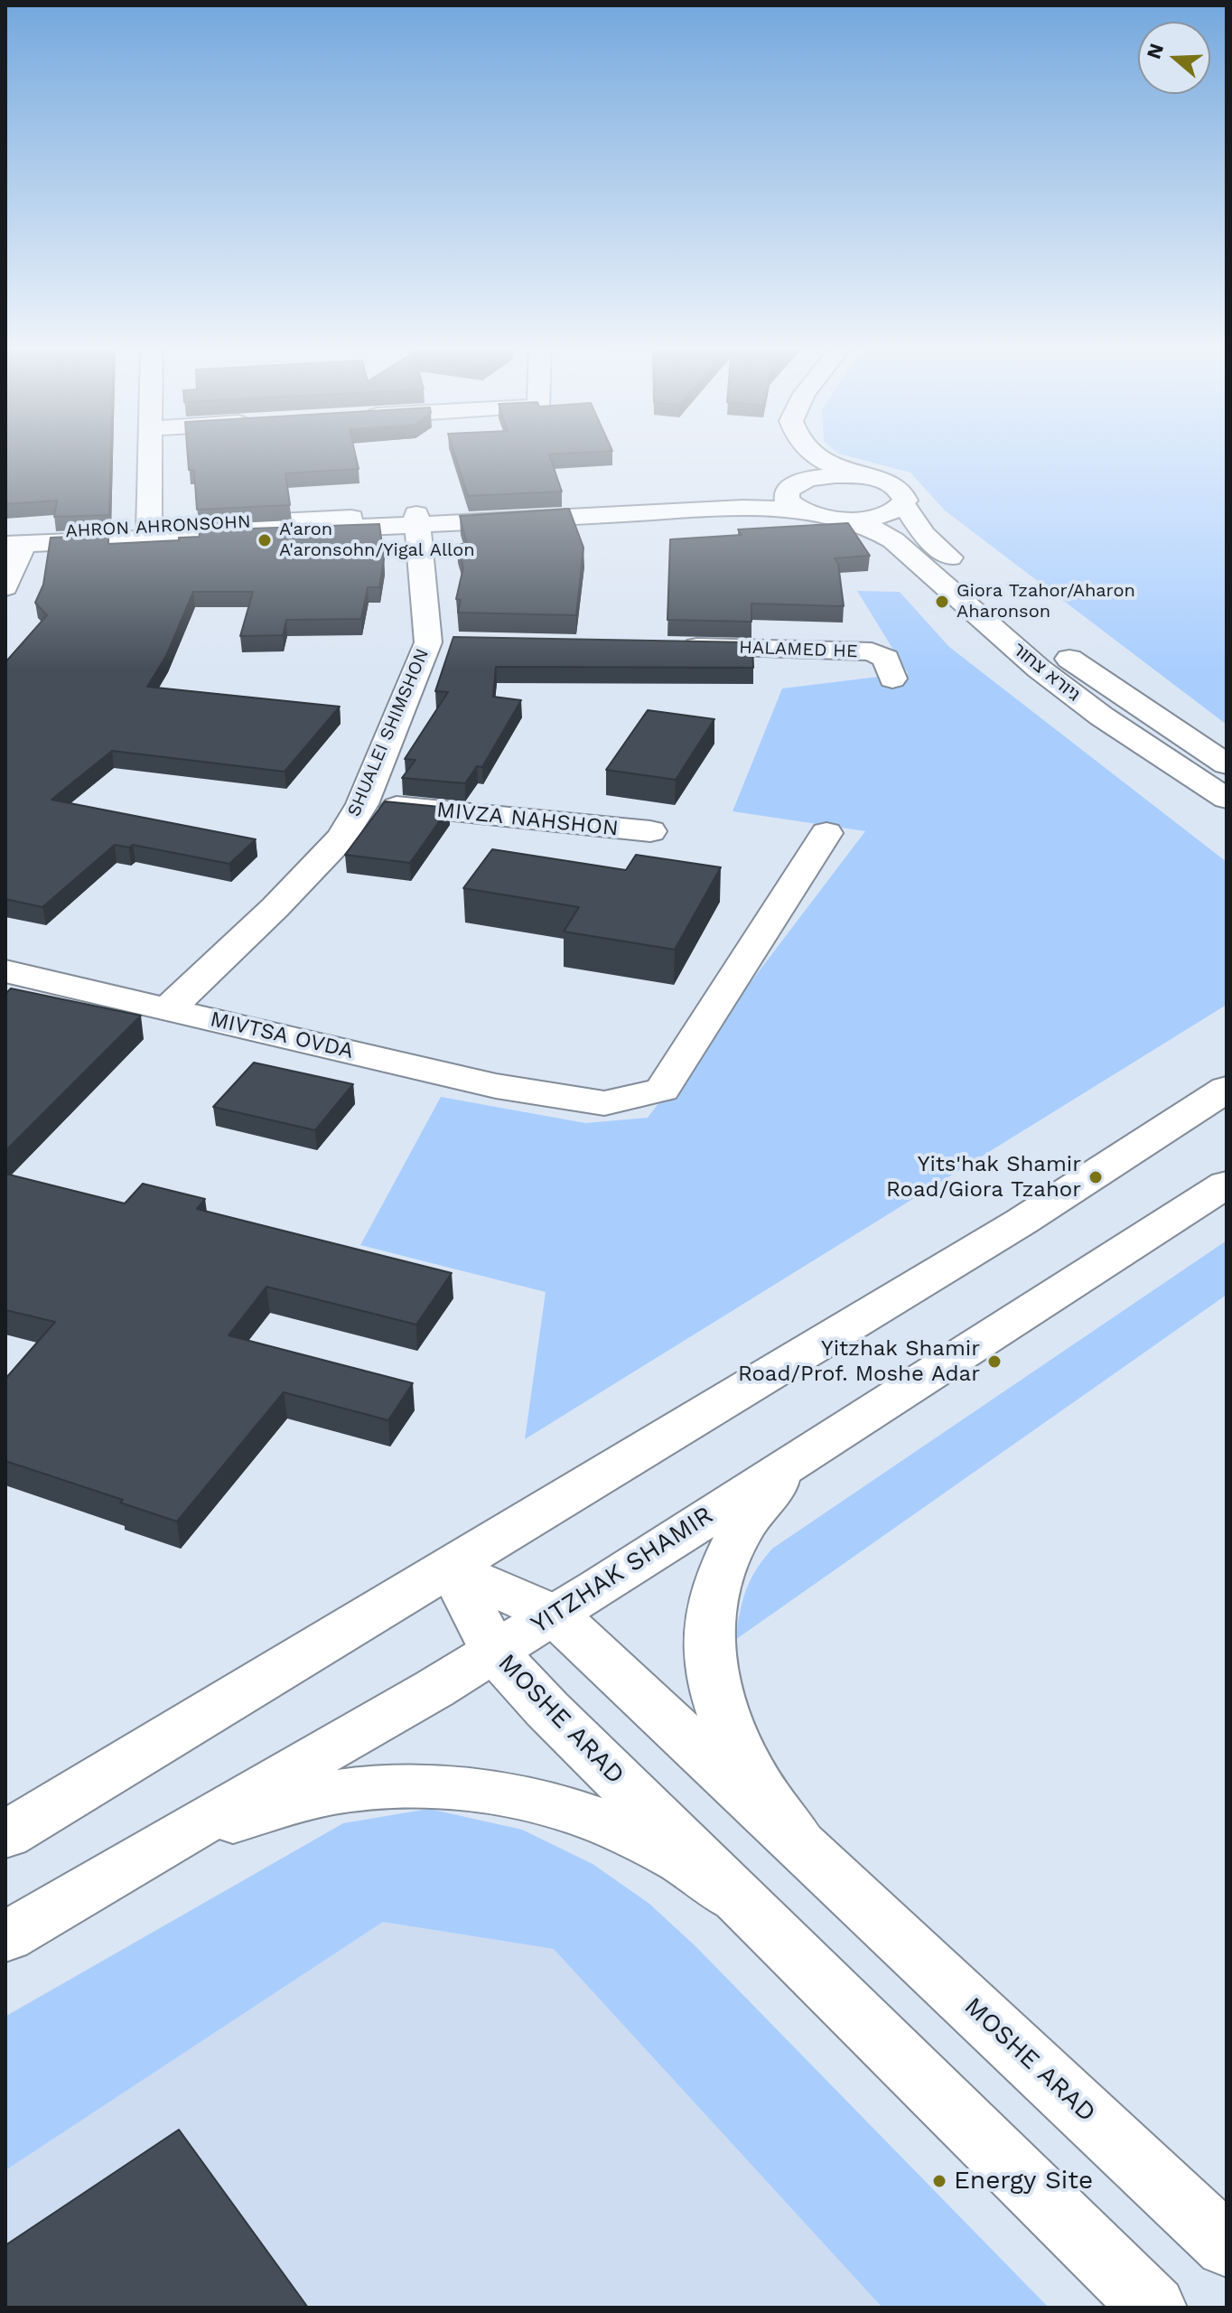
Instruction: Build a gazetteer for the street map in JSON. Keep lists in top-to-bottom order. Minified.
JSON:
{"streets":{"street":["AHRON AHRONSOHN","HALAMED HE","גיורא צחור","SHUALEI SHIMSHON","MIVZA NAHSHON","MIVTSA OVDA","YITZHAK SHAMIR","MOSHE ARAD"]},"crossings":[["AHRON AHRONSOHN","SHUALEI SHIMSHON"],["SHUALEI SHIMSHON","MIVZA NAHSHON"],["SHUALEI SHIMSHON","MIVTSA OVDA"],["YITZHAK SHAMIR","MOSHE ARAD"]],"places":["A'aron A'aronsohn/Yigal Allon","Giora Tzahor/Aharon Aharonson","Yits'hak Shamir Road/Giora Tzahor","Yitzhak Shamir Road/Prof. Moshe Adar","Energy Site"],"north":"left"}
